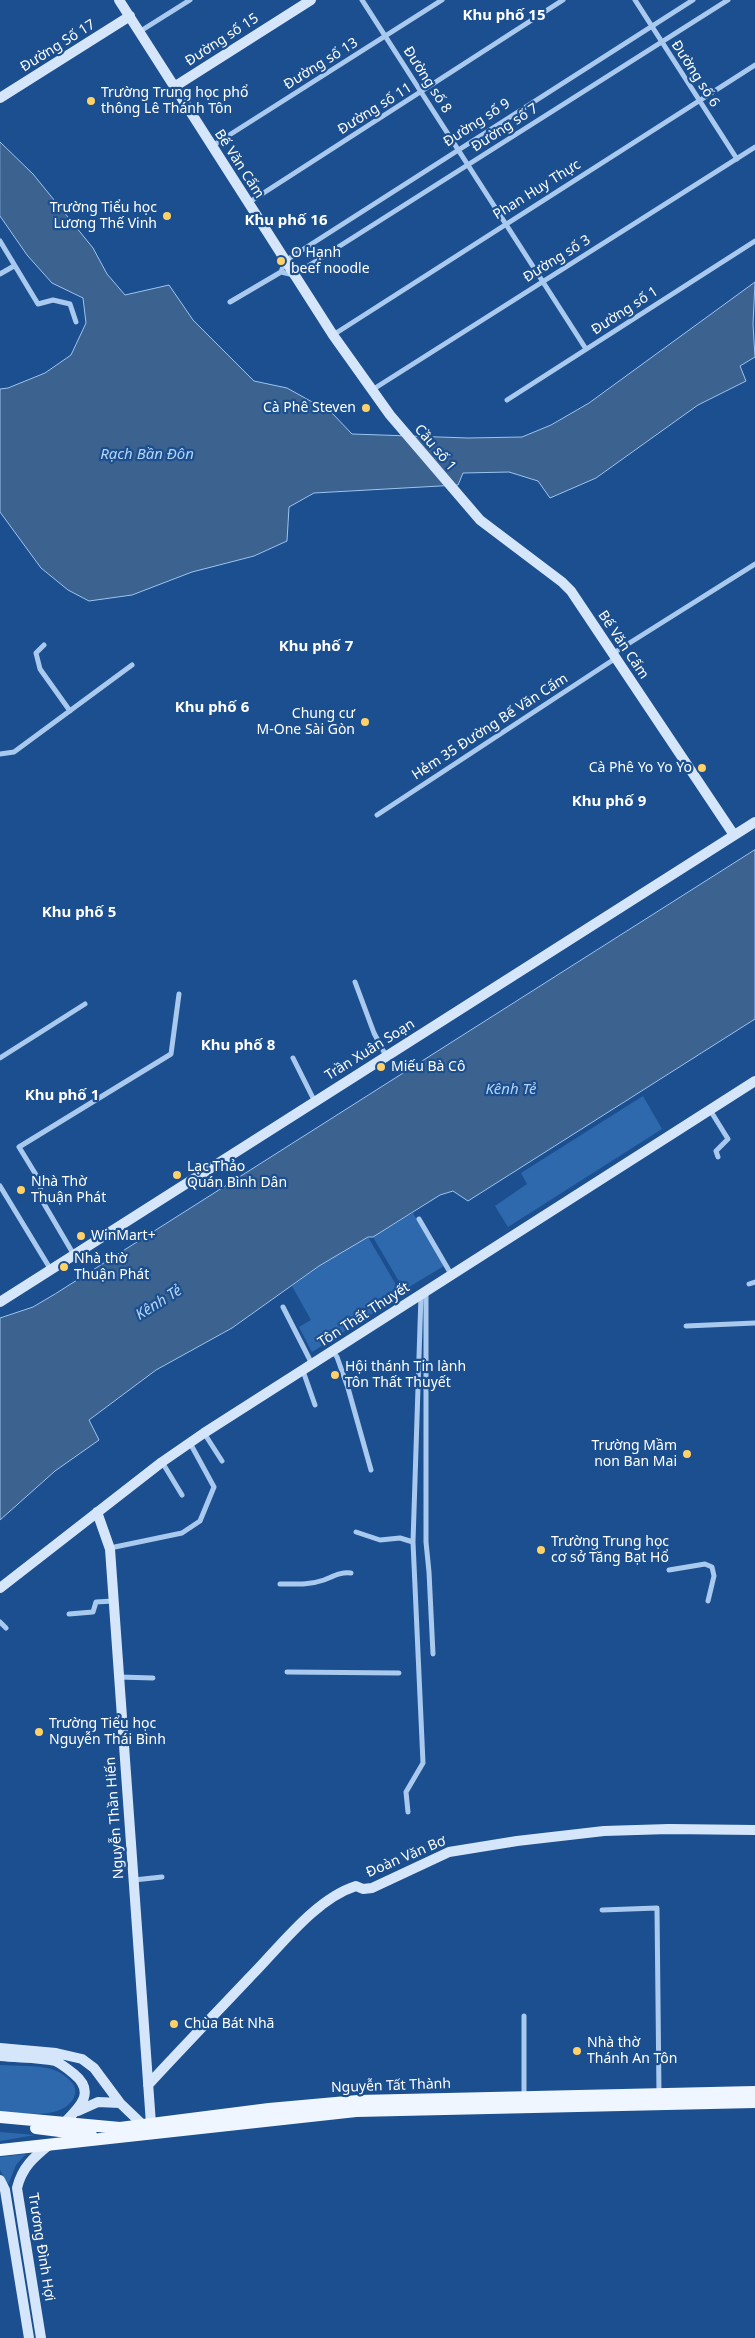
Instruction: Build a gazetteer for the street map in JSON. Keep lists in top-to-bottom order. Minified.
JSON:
{"streets":{"main road":["Nguyễn Tất Thành"],"street":["Đường số 15","Đường Số 17","Đường số 13","Đường số 6","Đường số 8","Đường số 11","Đường số 9","Đường số 7","Bế Văn Cấm","Phan Huy Thực","Đường số 3","Đường số 1","Cầu số 1","Hẻm 35 Đường Bế Văn Cấm","Trần Xuân Soạn","Tôn Thất Thuyết","Nguyễn Thần Hiến","Đoàn Văn Bơ","Trương Đình Hợi"]},"crossings":[["Đường số 15","Bế Văn Cấm"],["Đường Số 17","Bế Văn Cấm"],["Đường số 13","Đường số 8"],["Đường số 13","Bế Văn Cấm"],["Đường số 6","Đường số 9"],["Đường số 6","Đường số 7"],["Đường số 6","Phan Huy Thực"],["Đường số 6","Đường số 3"],["Đường số 8","Đường số 11"],["Đường số 8","Đường số 9"],["Đường số 8","Đường số 7"],["Đường số 8","Phan Huy Thực"],["Đường số 8","Đường số 3"],["Đường số 8","Đường số 1"],["Đường số 11","Bế Văn Cấm"],["Đường số 9","Bế Văn Cấm"],["Đường số 7","Bế Văn Cấm"],["Bế Văn Cấm","Phan Huy Thực"],["Bế Văn Cấm","Đường số 3"],["Bế Văn Cấm","Cầu số 1"],["Bế Văn Cấm","Hẻm 35 Đường Bế Văn Cấm"],["Bế Văn Cấm","Trần Xuân Soạn"],["Tôn Thất Thuyết","Nguyễn Thần Hiến"],["Nguyễn Thần Hiến","Đoàn Văn Bơ"],["Nguyễn Thần Hiến","Nguyễn Tất Thành"],["Nguyễn Tất Thành","Trương Đình Hợi"]],"districts":["Khu phố 15","Khu phố 16","Khu phố 7","Khu phố 6","Khu phố 9","Khu phố 5","Khu phố 8","Khu phố 1"],"water":["Rạch Bần Đôn","Kênh Tẻ"],"places":["Trường Trung học phổ thông Lê Thánh Tôn","Trường Tiểu học Lương Thế Vinh","O Hạnh beef noodle","Cà Phê Steven","Chung cư M-One Sài Gòn","Cà Phê Yo Yo Yo","Miếu Bà Cô","Lạc Thảo Quán Bình Dân","Nhà Thờ Thuận Phát","WinMart+","Nhà thờ Thuận Phát","Hội thánh Tin lành Tôn Thất Thuyết","Trường Mầm non Ban Mai","Trường Trung học cơ sở Tăng Bạt Hổ","Trường Tiểu học Nguyễn Thái Bình","Chùa Bát Nhã","Nhà thờ Thánh An Tôn"]}
